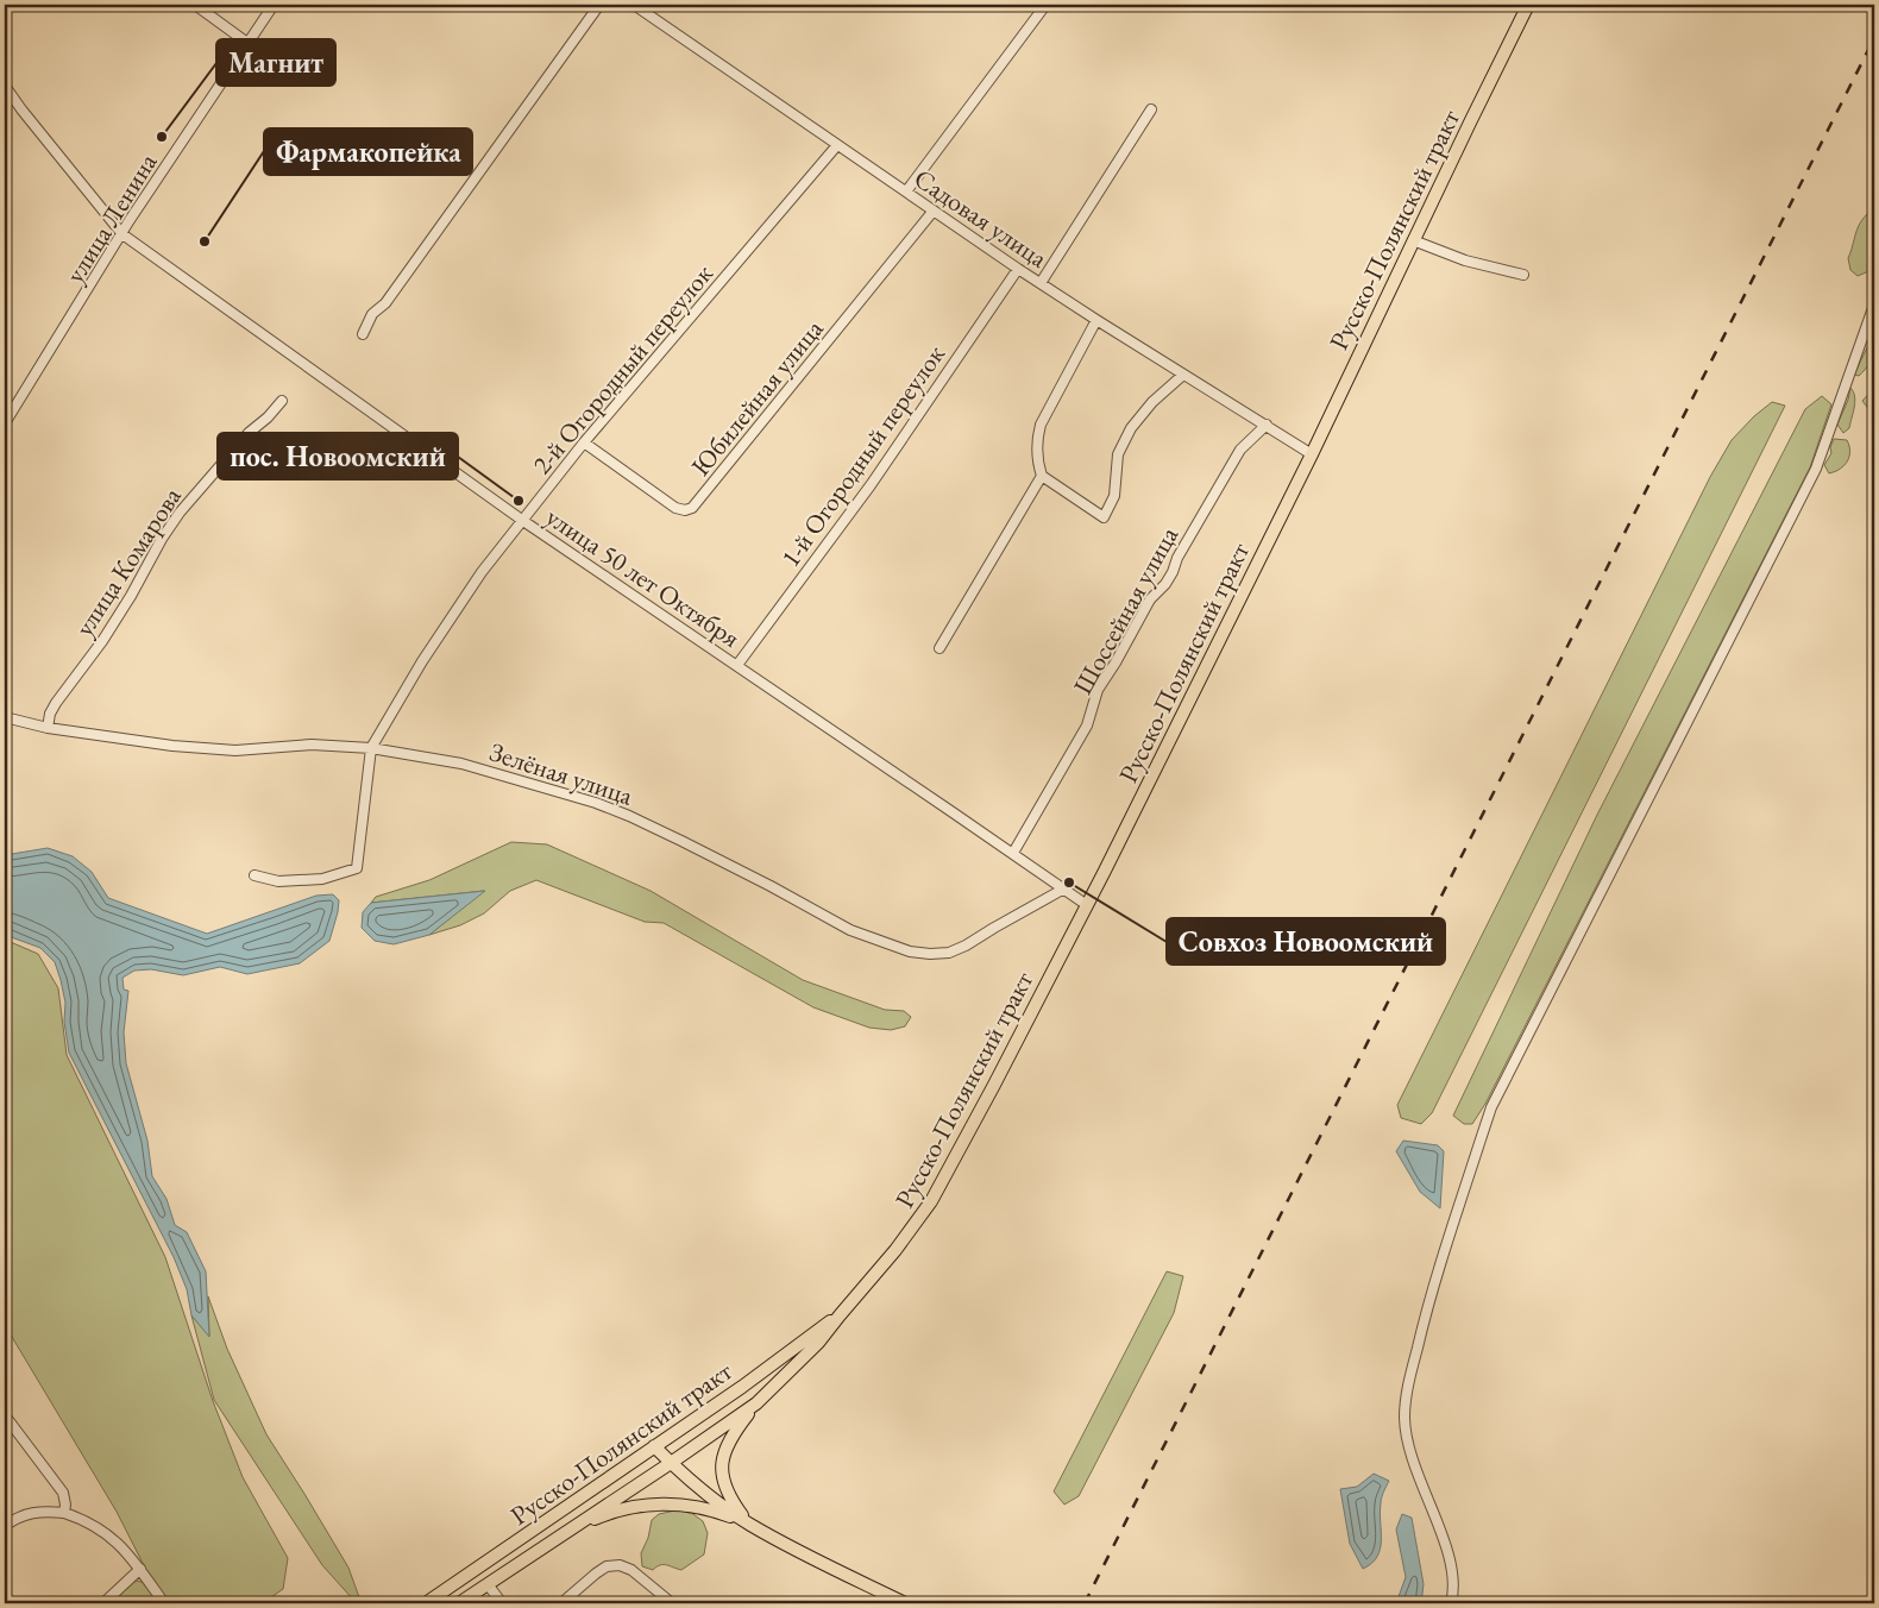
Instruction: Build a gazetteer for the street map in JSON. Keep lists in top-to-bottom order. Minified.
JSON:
{"streets":{"main road":["Русско-Полянский тракт"],"street":["улица Ленина","Садовая улица","2-й Огородный переулок","Юбилейная улица","1-й Огородный переулок","улица Комарова","улица 50 лет Октября","Шоссейная улица","Зелёная улица"]},"crossings":[["улица Ленина","улица 50 лет Октября"],["Садовая улица","Русско-Полянский тракт"],["Садовая улица","2-й Огородный переулок"],["Садовая улица","Юбилейная улица"],["Садовая улица","1-й Огородный переулок"],["Садовая улица","Шоссейная улица"],["Русско-Полянский тракт","улица 50 лет Октября"],["2-й Огородный переулок","Юбилейная улица"],["2-й Огородный переулок","улица 50 лет Октября"],["2-й Огородный переулок","Зелёная улица"],["1-й Огородный переулок","улица 50 лет Октября"],["улица Комарова","Зелёная улица"],["улица 50 лет Октября","Шоссейная улица"],["улица 50 лет Октября","Зелёная улица"]],"places":["Магнит","Фармакопейка","пос. Новоомский","Совхоз Новоомский"]}
